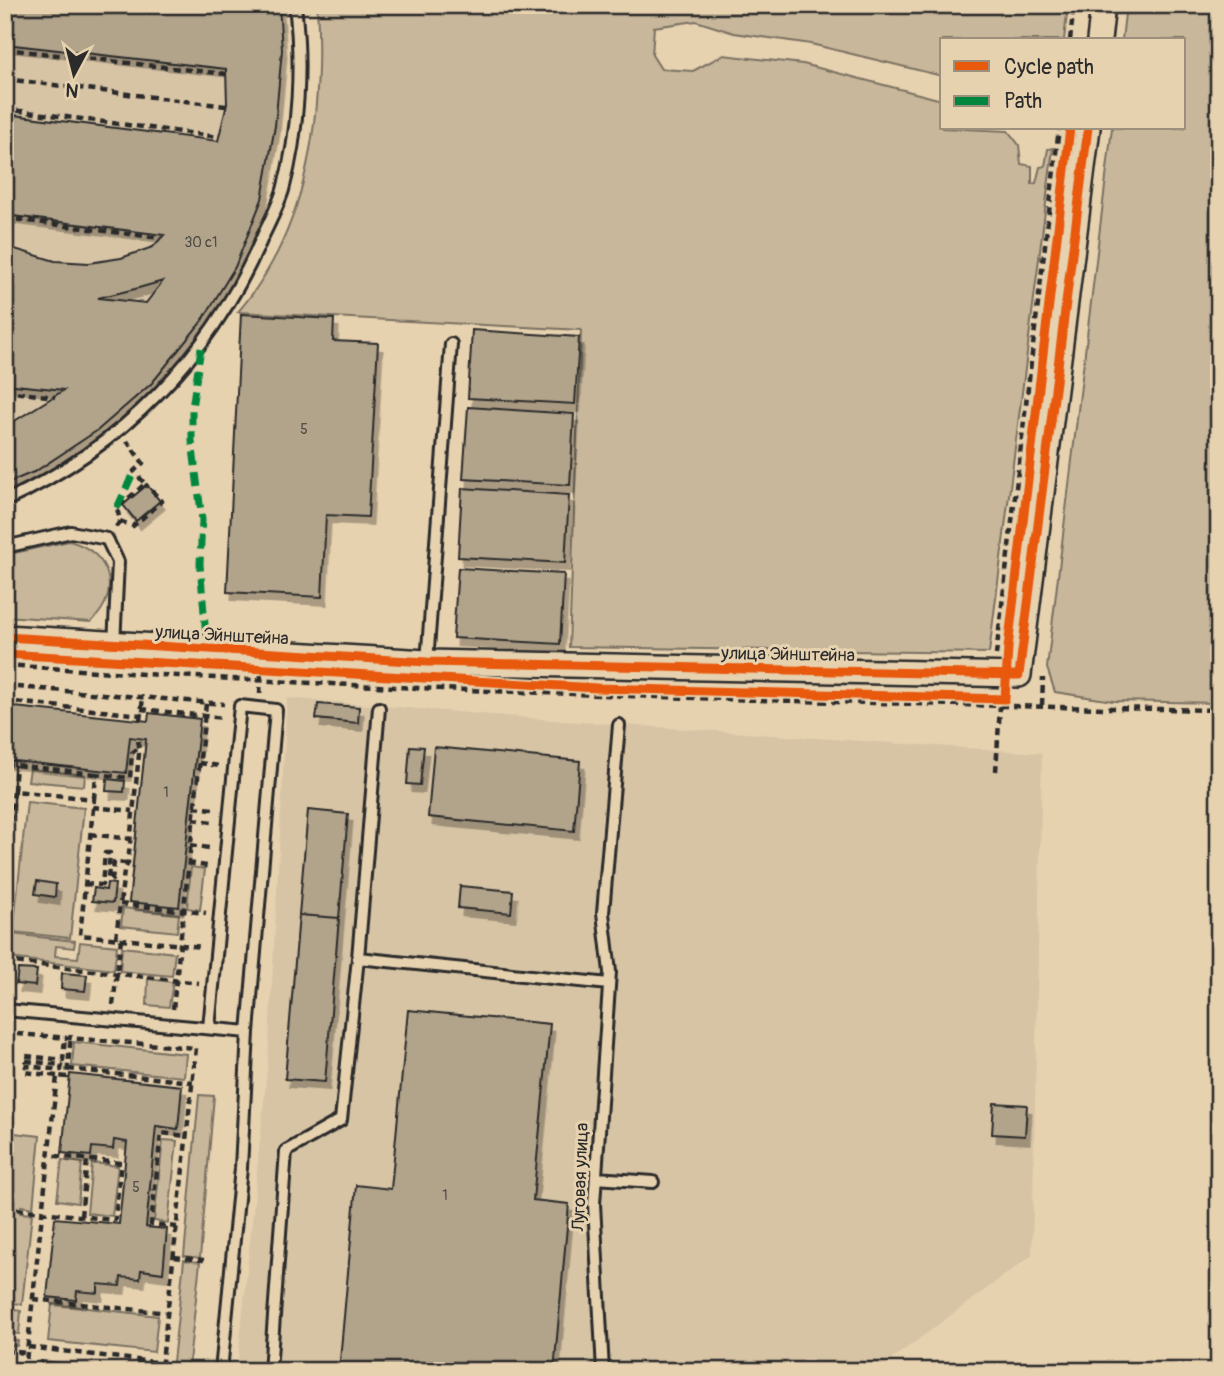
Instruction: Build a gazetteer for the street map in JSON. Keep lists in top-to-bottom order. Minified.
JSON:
{"streets":{"street":["улица Эйнштейна"],"lane":["Луговая улица"]},"house_numbers":["30 с1","5","1","5","1"],"legend":["Cycle path","Path"],"north":"bottom"}
